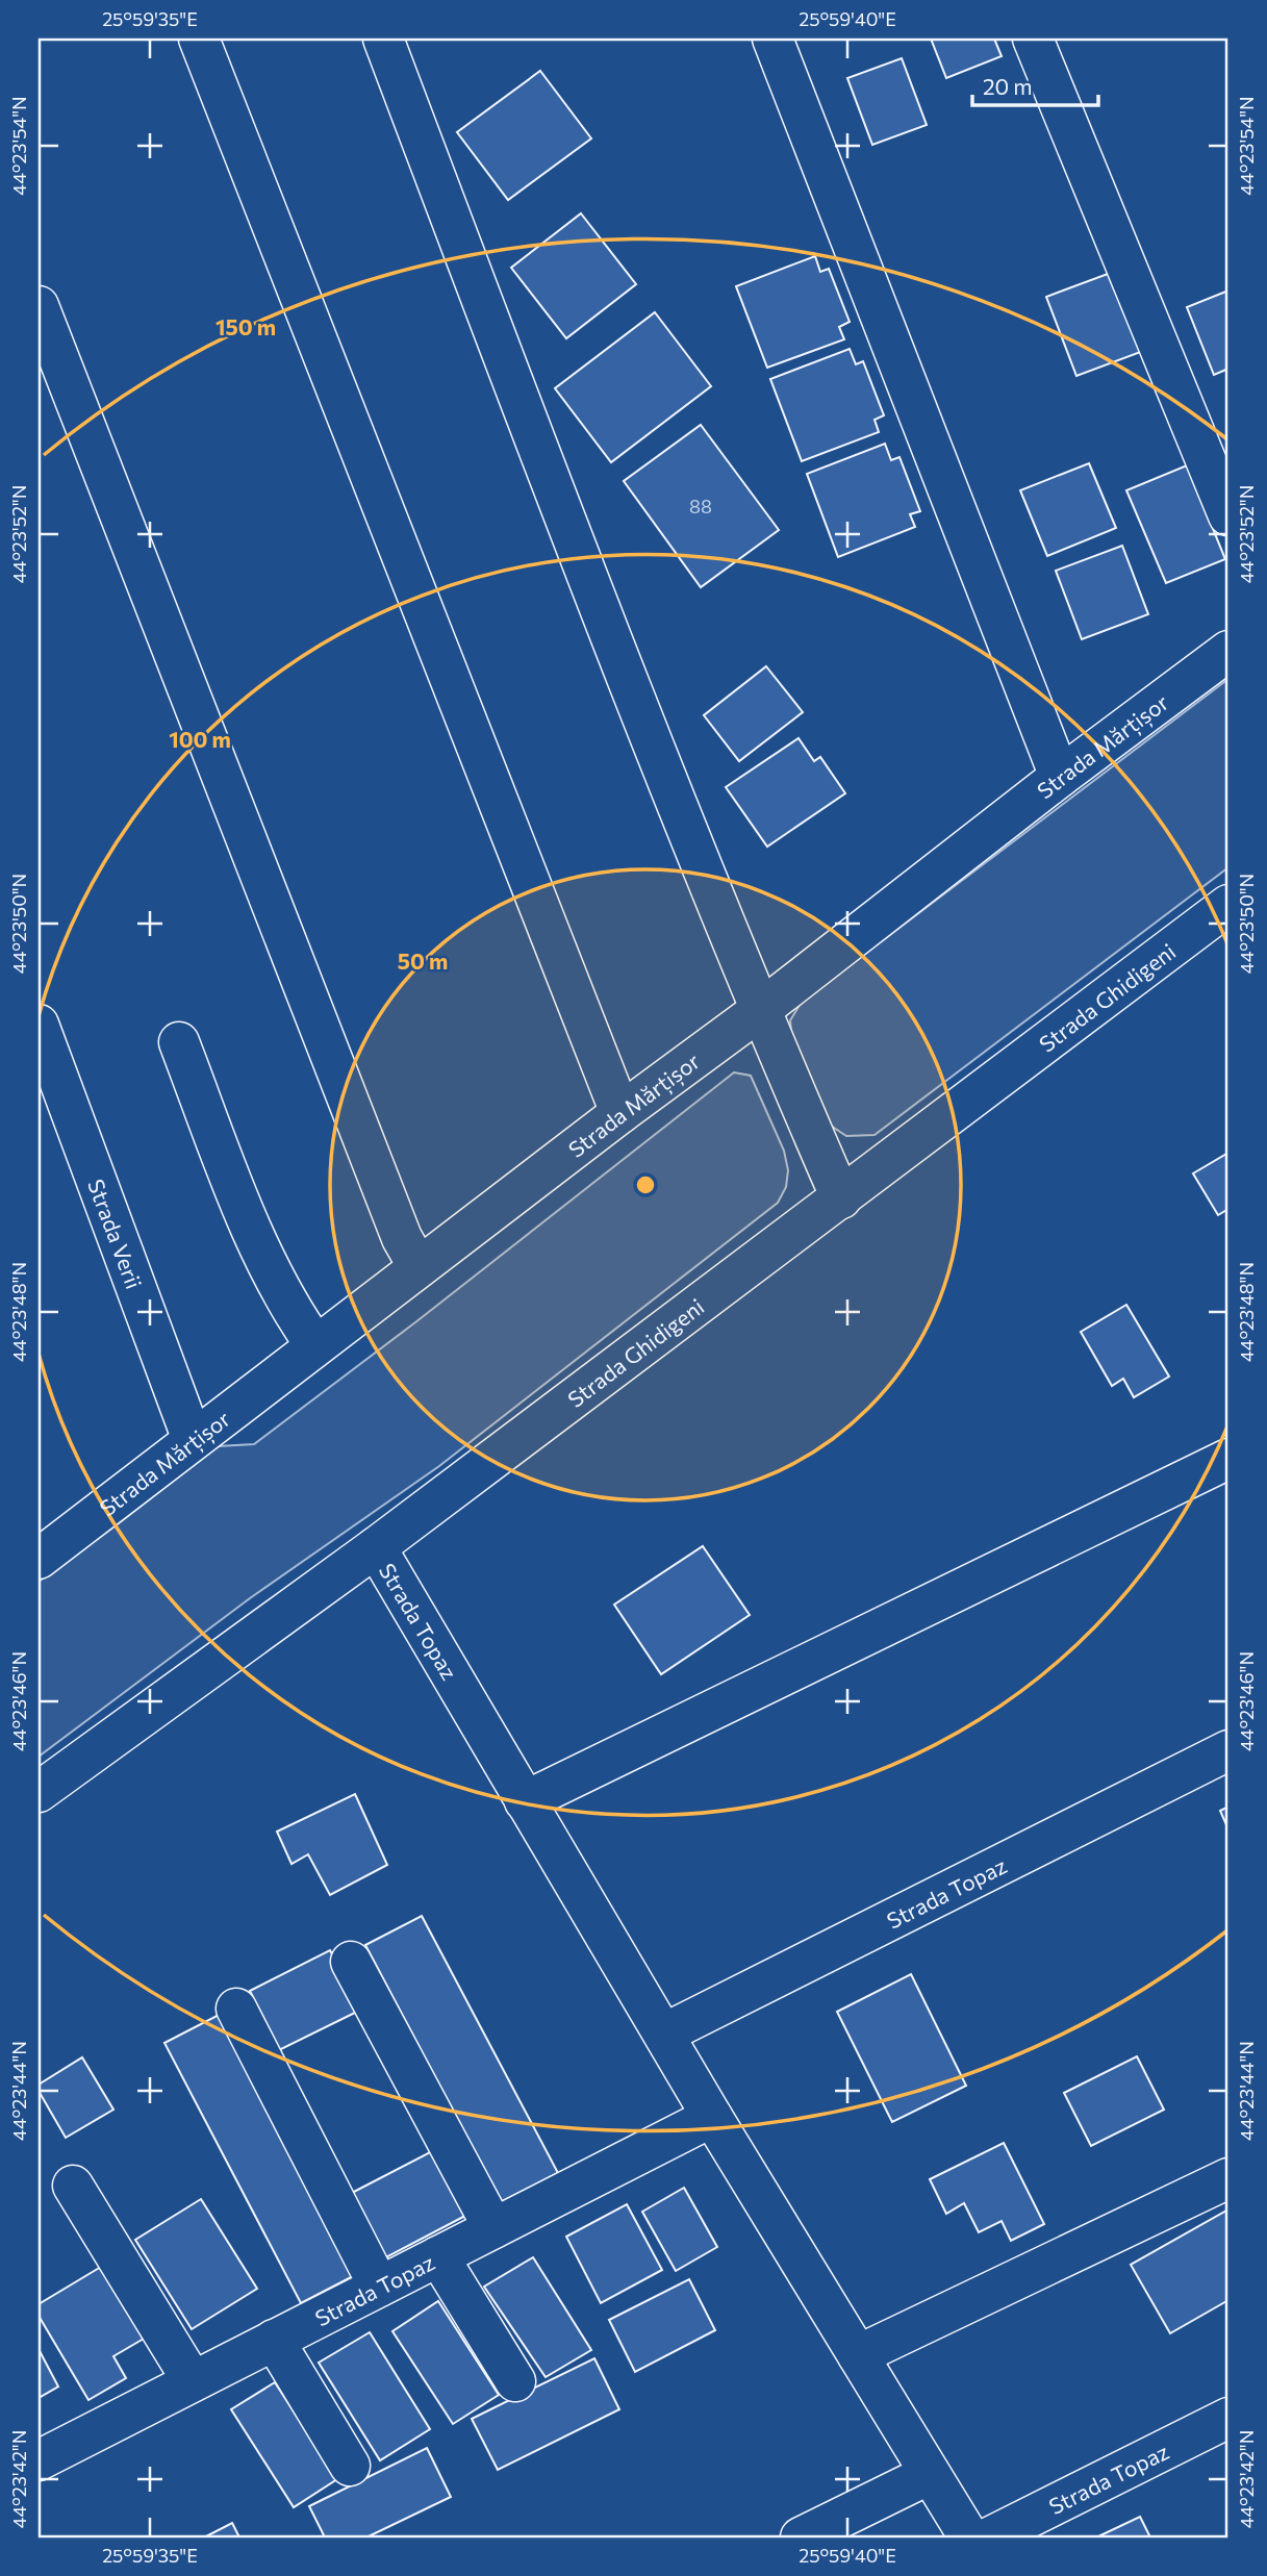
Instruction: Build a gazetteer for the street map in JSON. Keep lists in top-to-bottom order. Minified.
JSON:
{"streets":{"street":["Strada Mărțișor","Strada Ghidigeni","Strada Verii","Strada Topaz"]},"crossings":[["Strada Mărțișor","Strada Verii"],["Strada Ghidigeni","Strada Topaz"]],"house_numbers":["88"],"scale_bar":"20 m","coordinates":["25°59'35\"E","25°59'40\"E","44°23'54\"N","44°23'52\"N","44°23'50\"N","44°23'48\"N","44°23'46\"N","44°23'44\"N","44°23'42\"N"],"rings":["150 m","100 m","50 m"]}
